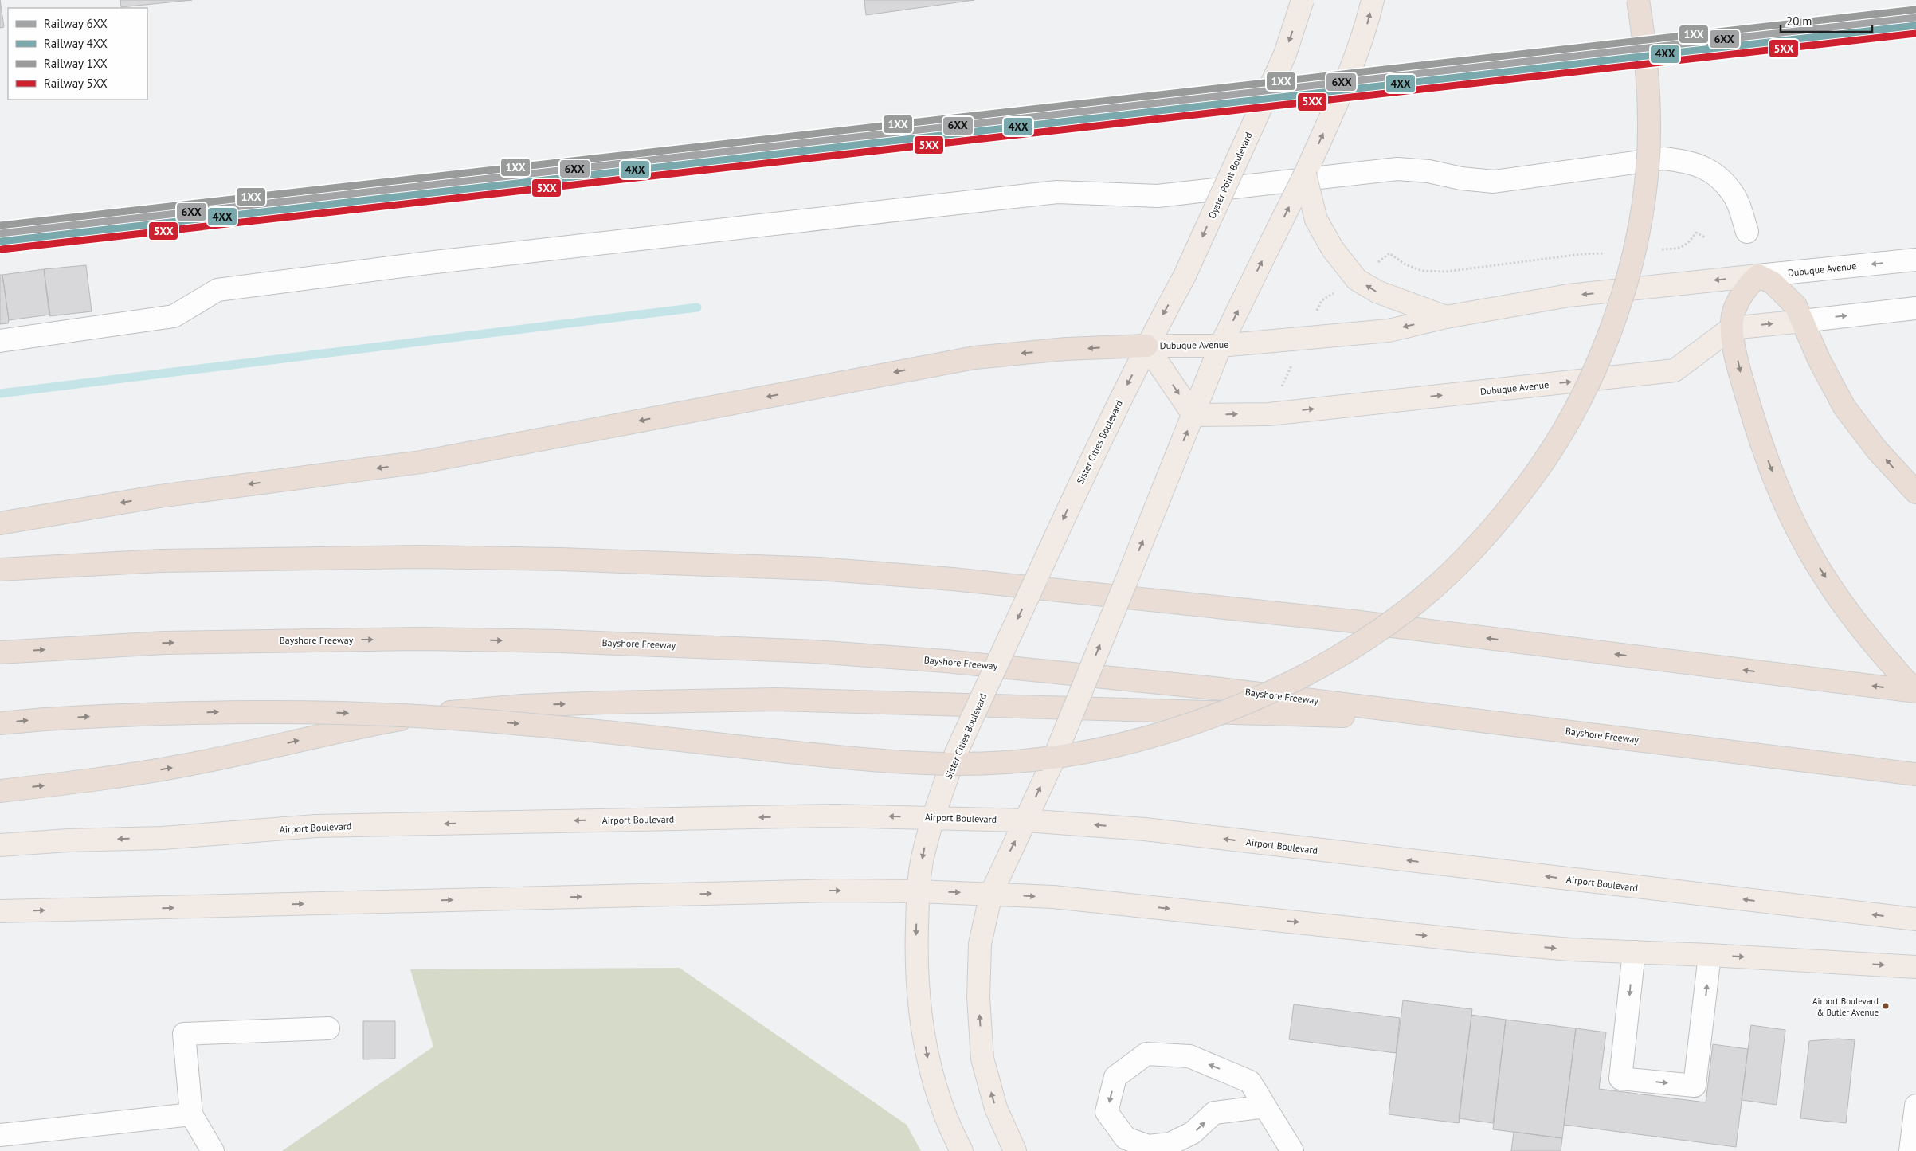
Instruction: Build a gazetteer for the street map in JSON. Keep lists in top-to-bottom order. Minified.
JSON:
{"streets":{"highway":["Bayshore Freeway"],"main road":["Oyster Point Boulevard","Dubuque Avenue","Sister Cities Boulevard","Airport Boulevard"]},"crossings":[["Oyster Point Boulevard","Dubuque Avenue"],["Oyster Point Boulevard","Sister Cities Boulevard"],["Dubuque Avenue","Sister Cities Boulevard"],["Sister Cities Boulevard","Airport Boulevard"]],"places":["Airport Boulevard & Butler Avenue"],"lines":["rail line 1XX","rail line 6XX","rail line 4XX","rail line 5XX"],"legend":["Railway 6XX","Railway 4XX","Railway 1XX","Railway 5XX"],"scale_bar":"20 m"}
